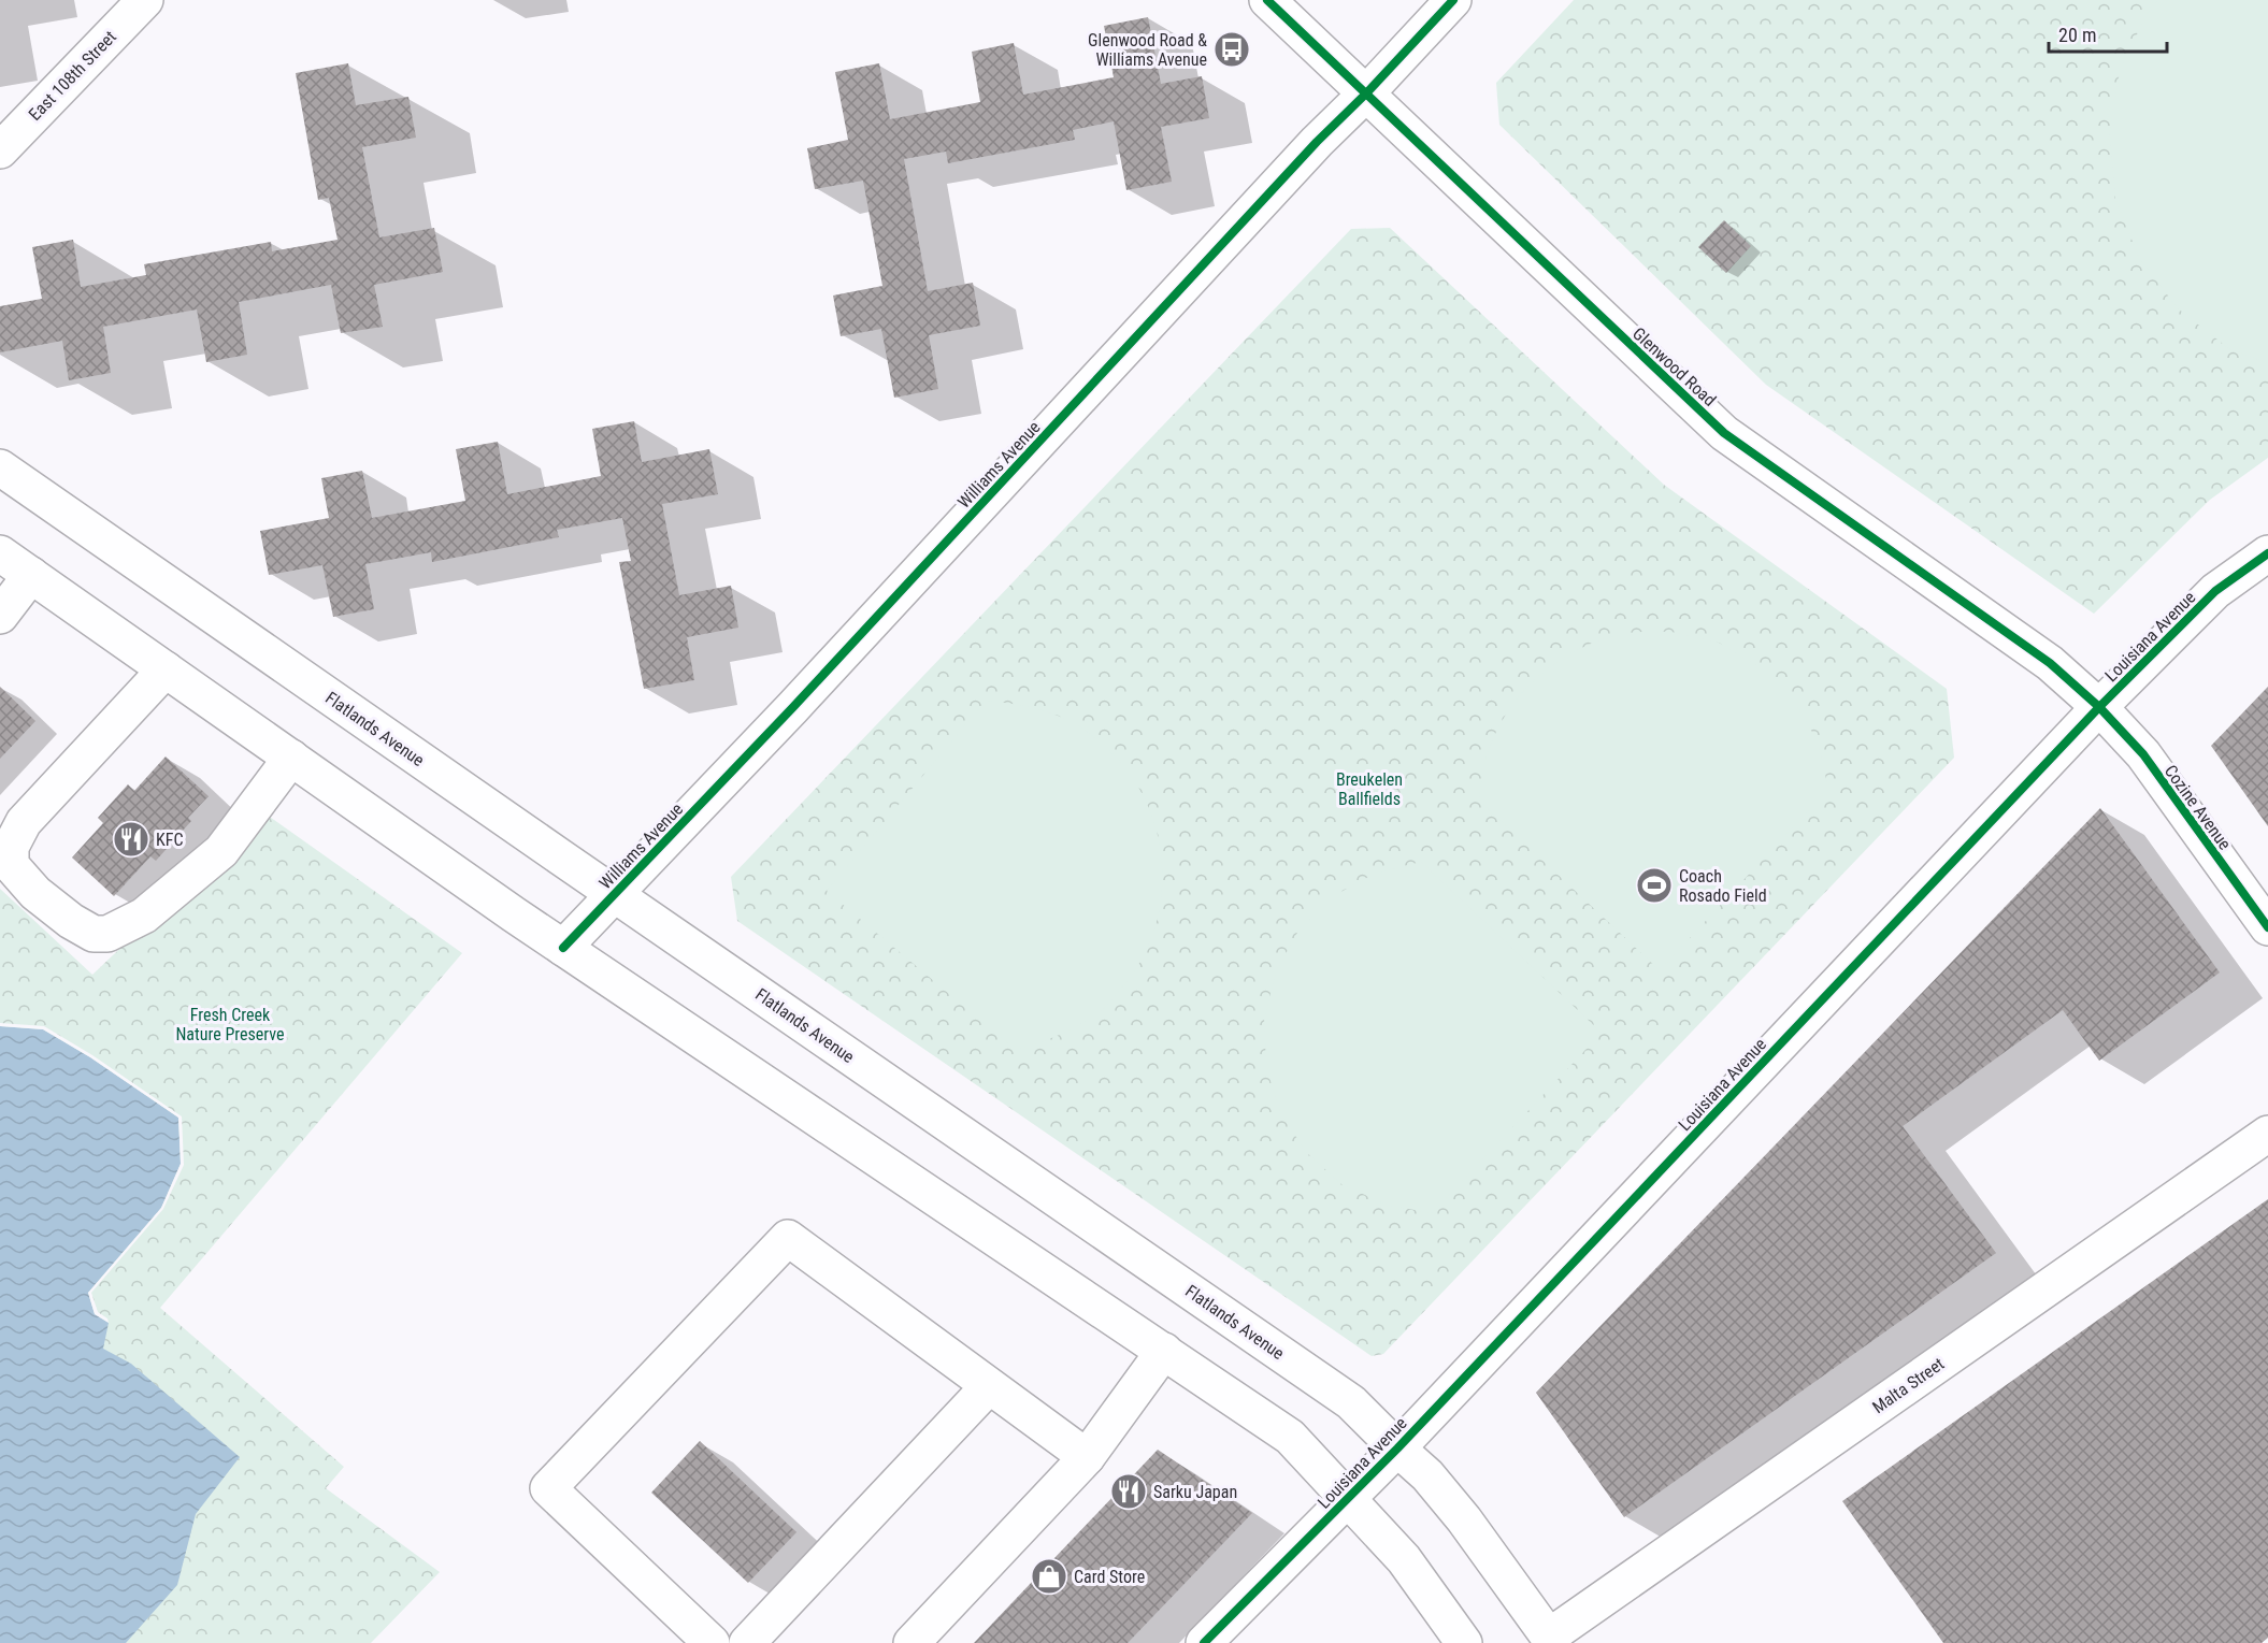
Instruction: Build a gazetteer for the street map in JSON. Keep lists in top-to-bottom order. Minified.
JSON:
{"streets":{"street":["East 108th Street","Glenwood Road","Williams Avenue","Louisiana Avenue","Flatlands Avenue","Cozine Avenue","Malta Street"]},"crossings":[["Glenwood Road","Williams Avenue"],["Glenwood Road","Louisiana Avenue"],["Glenwood Road","Cozine Avenue"],["Williams Avenue","Flatlands Avenue"],["Louisiana Avenue","Flatlands Avenue"],["Louisiana Avenue","Cozine Avenue"],["Flatlands Avenue","Malta Street"]],"parks":["Breukelen Ballfields","Fresh Creek Nature Preserve"],"places":{"bus stop":["Glenwood Road & Williams Avenue"],"restaurant":["KFC","Sarku Japan"],"sports":["Coach Rosado Field"],"shop":["Card Store"]},"scale_bar":"20 m"}
